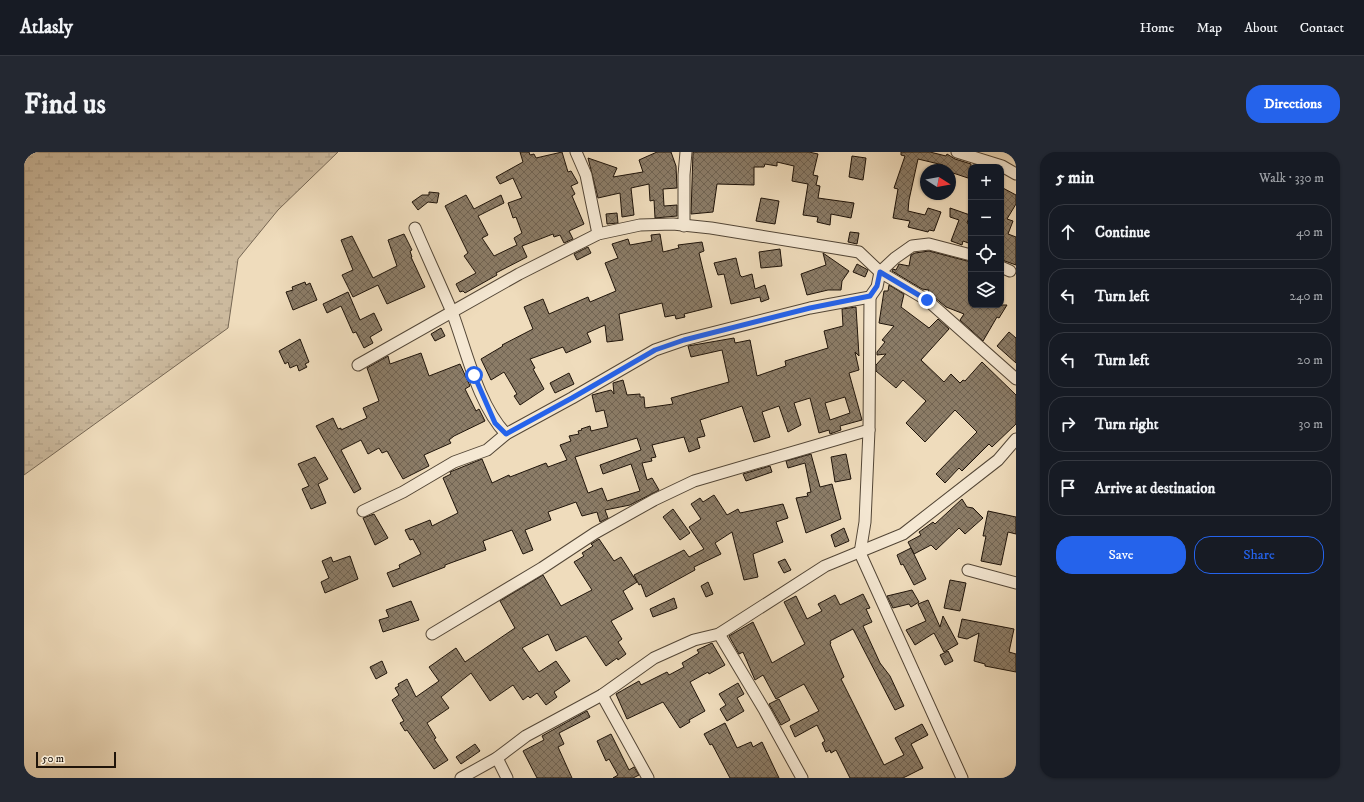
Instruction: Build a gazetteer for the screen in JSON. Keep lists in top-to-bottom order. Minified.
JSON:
{"scale_bar":"50 m","north":"right","page":{"header":"Atlasly","nav":["Home","Map","About","Contact"],"buttons":["Directions",["Save","Share"]],"title":"Find us","heading":["5 min","Walk · 330 m"],"map_buttons":["+","−"],"list":[["Continue","40 m"],["Turn left","240 m"],["Turn left","20 m"],["Turn right","30 m"],"Arrive at destination"],"scale":"50 m"}}
